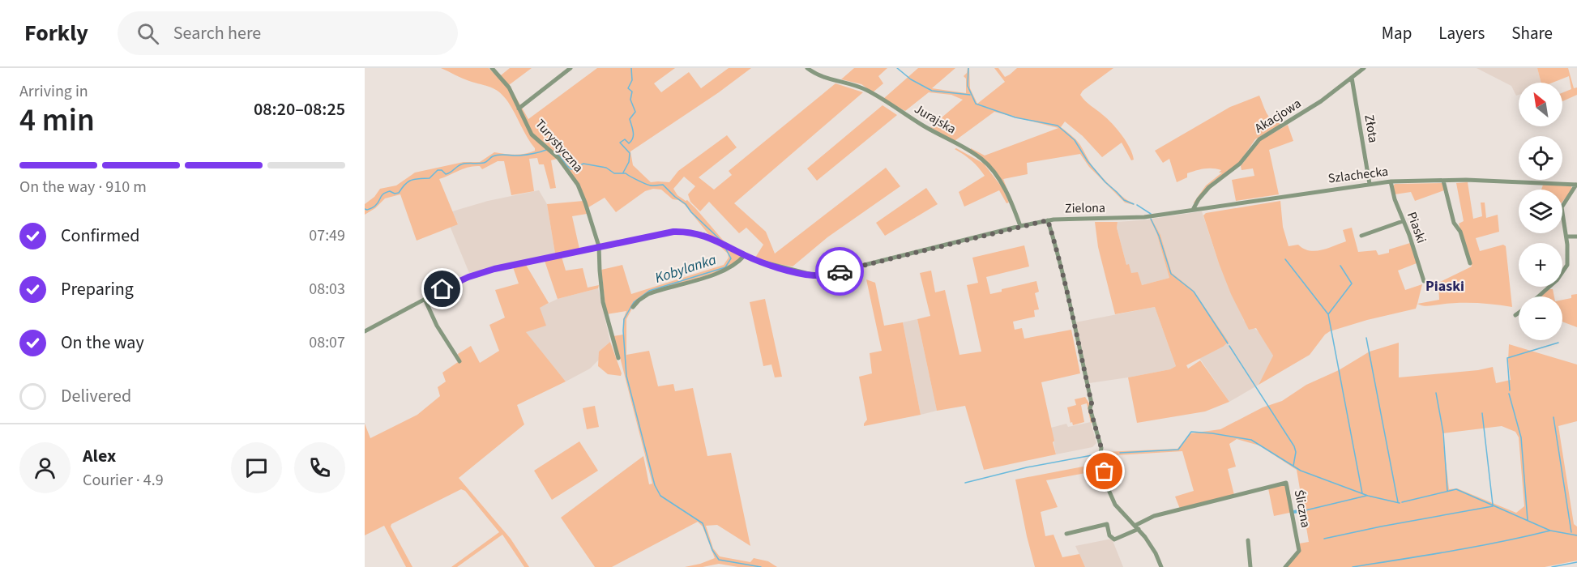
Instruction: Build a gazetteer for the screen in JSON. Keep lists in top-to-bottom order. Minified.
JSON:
{"streets":{"street":["Akacjowa","Jurajska","Złota","Turystyczna","Szlachecka","Zielona","Piaski","Śliczna"]},"crossings":[["Akacjowa","Złota"],["Akacjowa","Szlachecka"],["Jurajska","Zielona"],["Złota","Szlachecka"],["Turystyczna","Zielona"],["Szlachecka","Zielona"],["Szlachecka","Piaski"]],"districts":["Piaski"],"water":["Kobylanka"],"north":"top left","page":{"header":"Forkly","search":"Search here","nav":["Map","Layers","Share"],"heading":["4 min","Arriving in","08:20–08:25"],"panel":["Alex","Courier · 4.9"],"map_buttons":["+","−"],"bar":"On the way · 910 m","list":[["Confirmed","07:49"],["Preparing","08:03"],["On the way","08:07"],"Delivered"]}}
